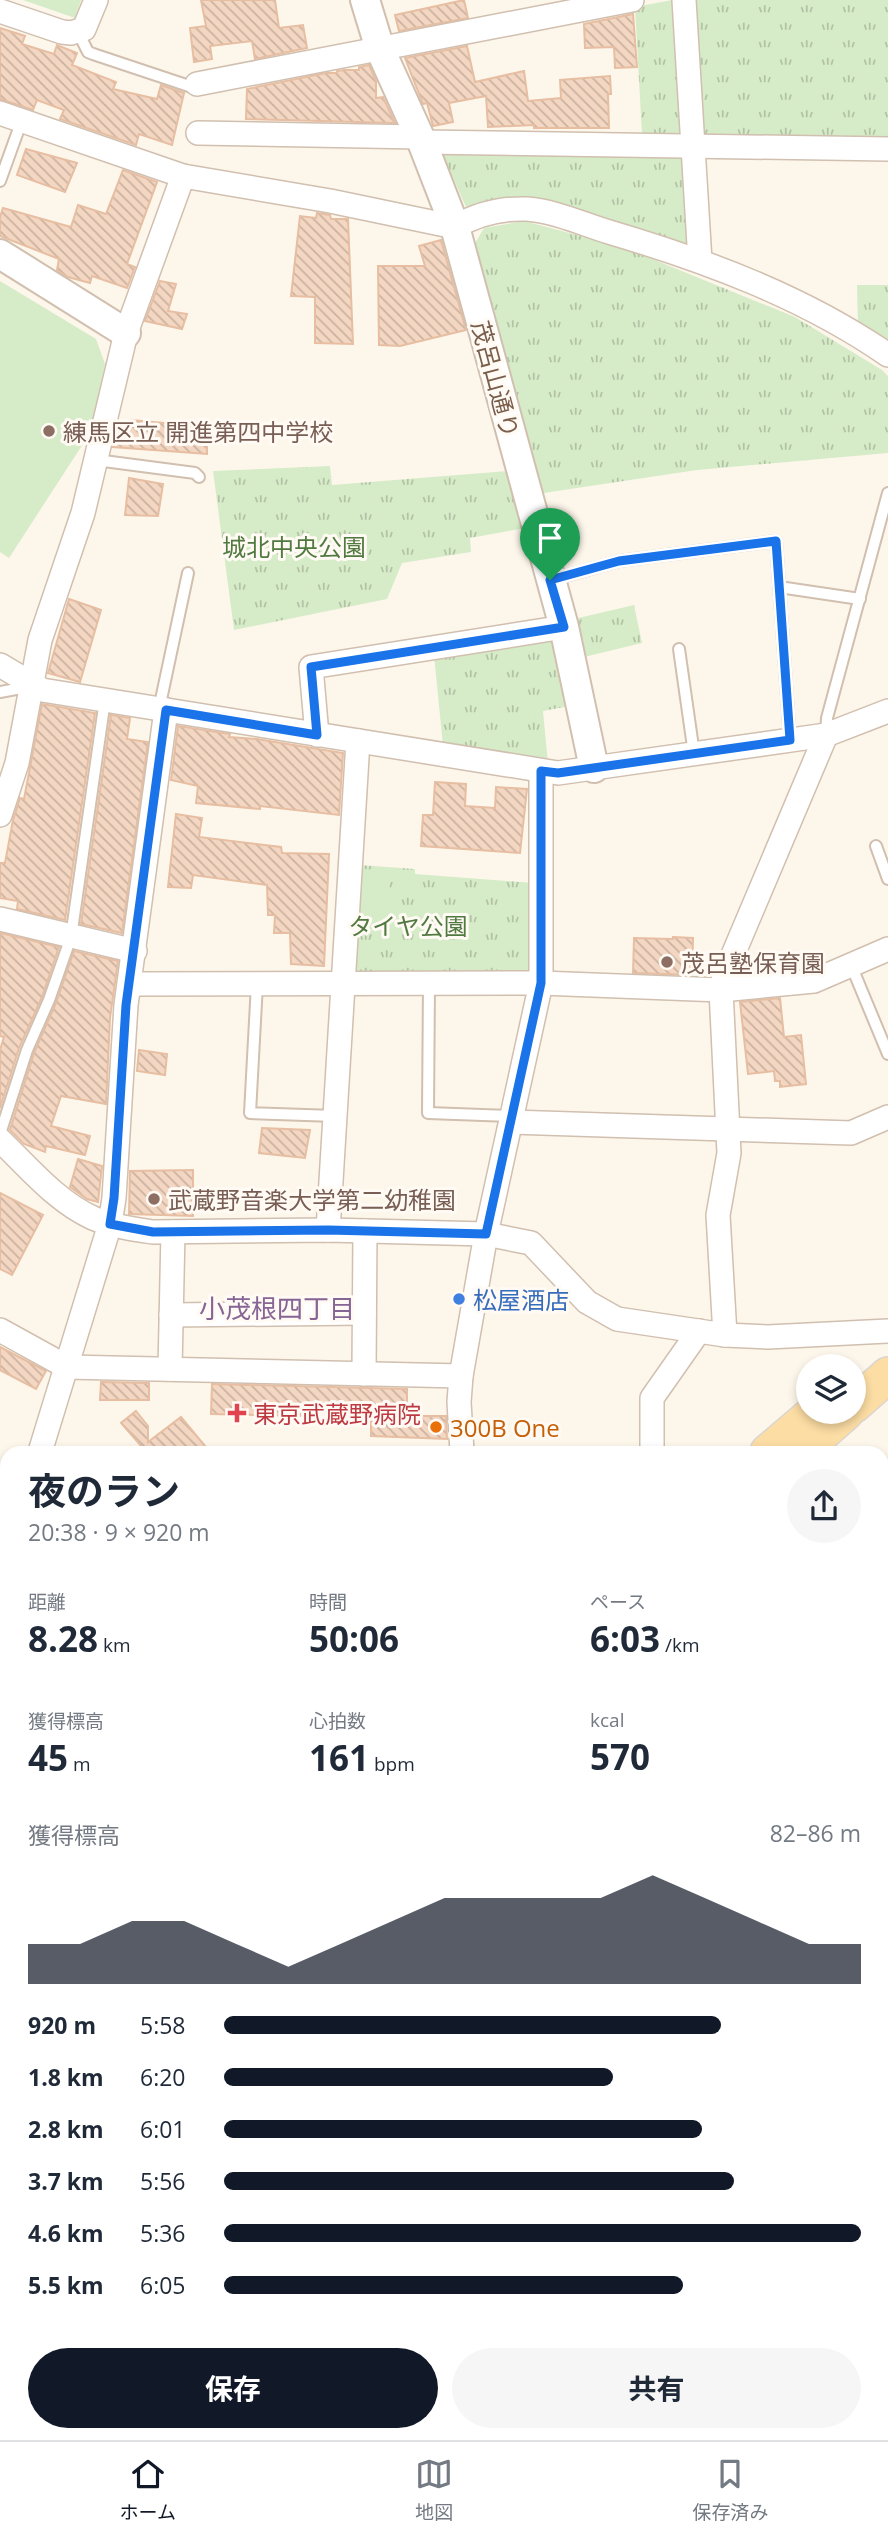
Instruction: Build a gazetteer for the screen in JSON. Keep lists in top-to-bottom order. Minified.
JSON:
{"streets":{"street":["茂呂山通り"]},"districts":["小茂根四丁目"],"parks":["城北中央公園","タイヤ公園"],"places":{"other":["練馬区立 開進第四中学校","茂呂塾保育園","武蔵野音楽大学第二幼稚園","松屋酒店","300B One"],"health":["東京武蔵野病院"]},"page":{"heading":["夜のラン","20:38 · 9 × 920 m"],"stats":[["距離","8.28 km"],["時間","50:06"],["ペース","6:03 /km"],["獲得標高","45 m"],["心拍数","161 bpm"],["kcal","570"]],"chart":["獲得標高","82–86 m"],"list":[{"name":"920 m","note":"5:58"},{"name":"1.8 km","note":"6:20"},{"name":"2.8 km","note":"6:01"},{"name":"3.7 km","note":"5:56"},{"name":"4.6 km","note":"5:36"},{"name":"5.5 km","note":"6:05"}],"buttons":["保存","共有"],"tabs":["ホーム","地図","保存済み"]}}
